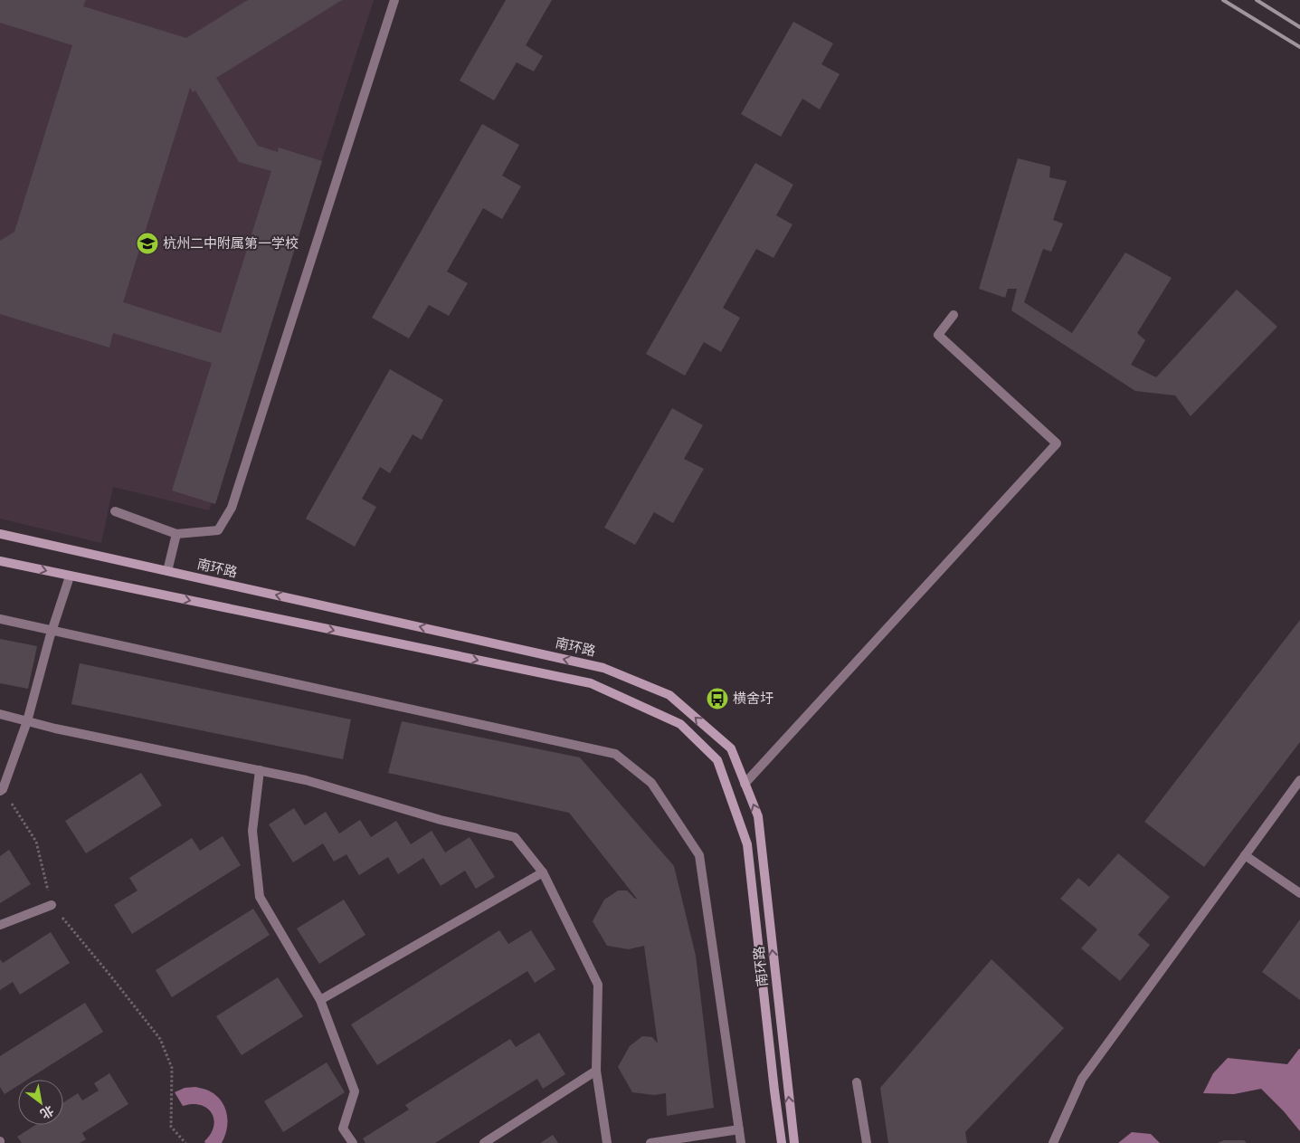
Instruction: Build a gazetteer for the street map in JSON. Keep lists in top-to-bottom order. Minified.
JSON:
{"streets":{"main road":["南环路"]},"places":{"school or university":["杭州二中附属第一学校"],"bus stop":["横舍圩"]},"north":"bottom right"}
